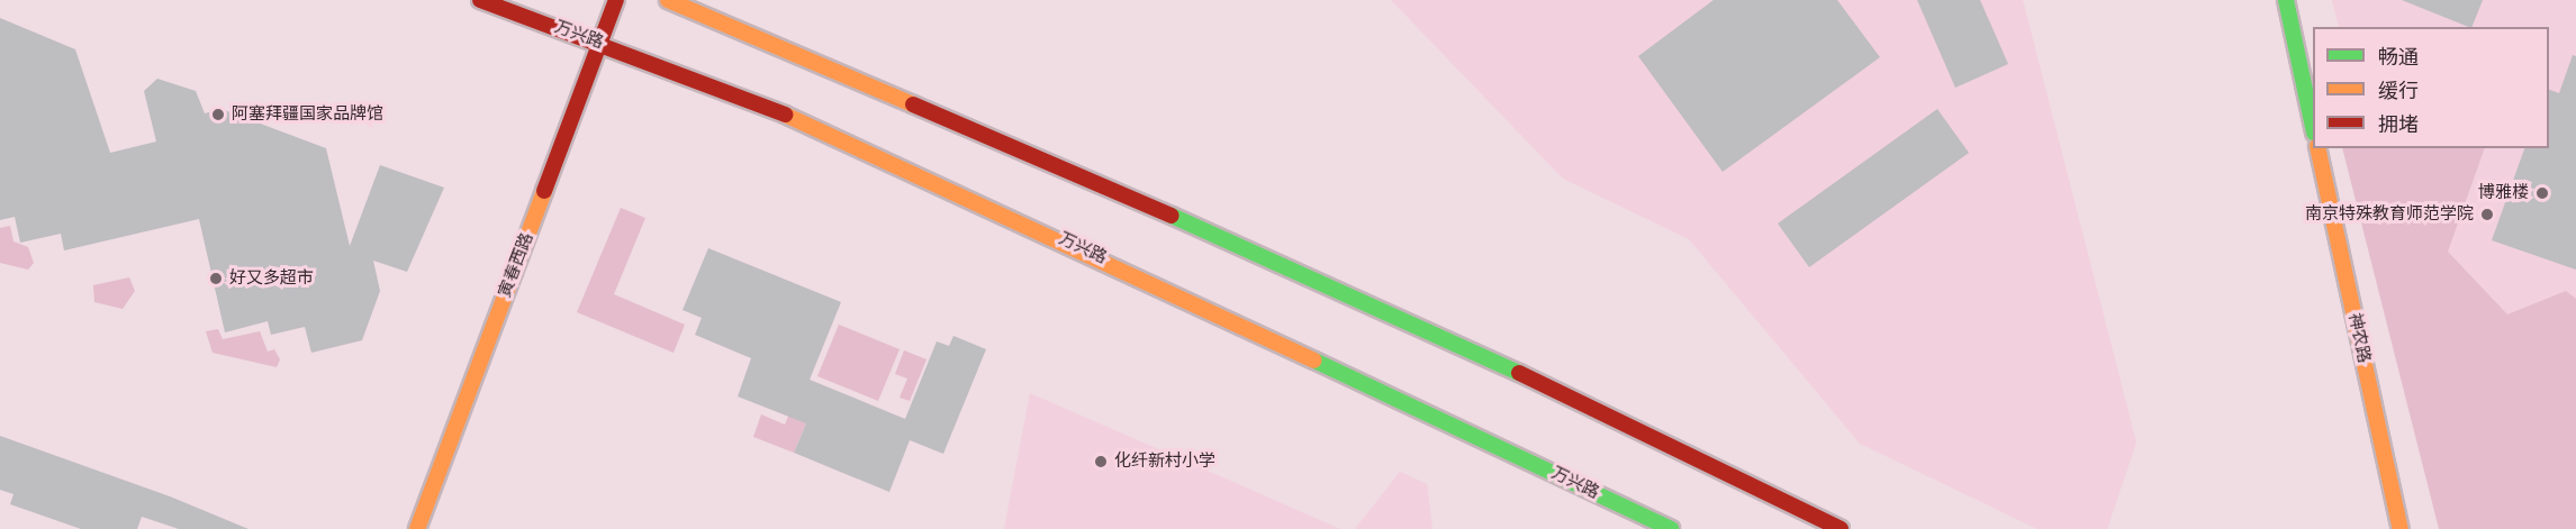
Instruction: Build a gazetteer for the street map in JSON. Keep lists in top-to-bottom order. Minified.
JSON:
{"streets":{"main road":["万兴路","寅春西路","神农路"]},"crossings":[["万兴路","寅春西路"]],"places":["阿塞拜疆国家品牌馆","博雅楼","南京特殊教育师范学院","好又多超市","化纤新村小学"],"legend":["畅通","缓行","拥堵"]}
